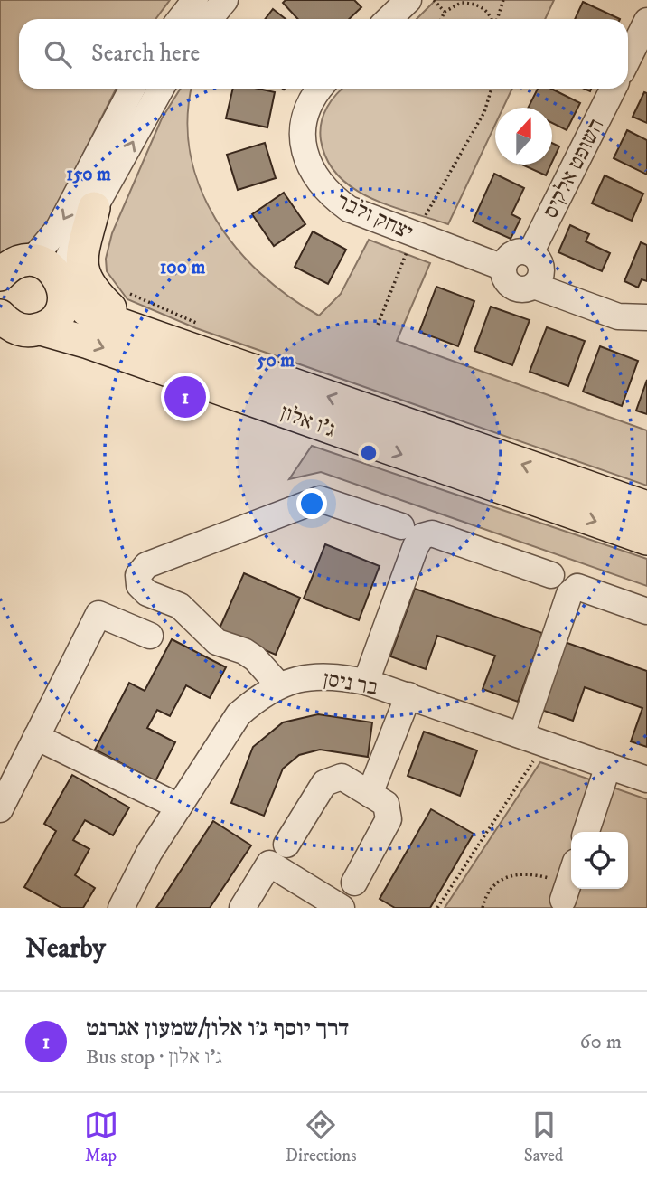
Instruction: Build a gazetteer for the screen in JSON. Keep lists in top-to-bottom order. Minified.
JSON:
{"streets":{"main road":["ג'ו אלון"],"street":["השופט אלקיס","יצחק ולבר","בר ניסן"]},"crossings":[["השופט אלקיס","יצחק ולבר"]],"north":"top","page":{"search":"Search here","pins":"1","heading":"Nearby","list":[{"mark":"1","name":"דרך יוסף ג׳ו אלון/שמעון אגרנט","note":"Bus stop · ג'ו אלון","value":"60 m"}],"nav":["Map","Directions","Saved"]},"rings":["150 m","100 m","50 m"]}
